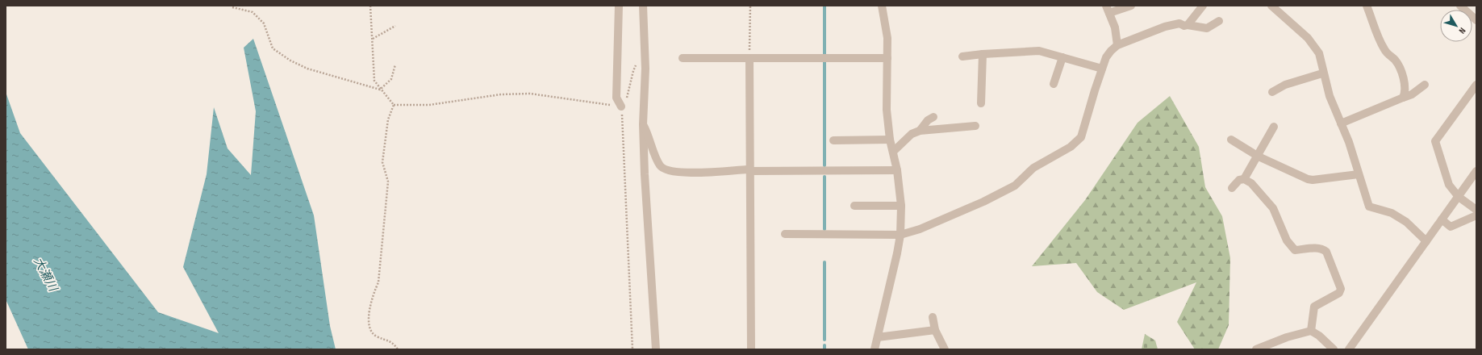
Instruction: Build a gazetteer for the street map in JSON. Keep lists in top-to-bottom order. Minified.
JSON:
{"water":["大瀬川"],"north":"bottom right"}
